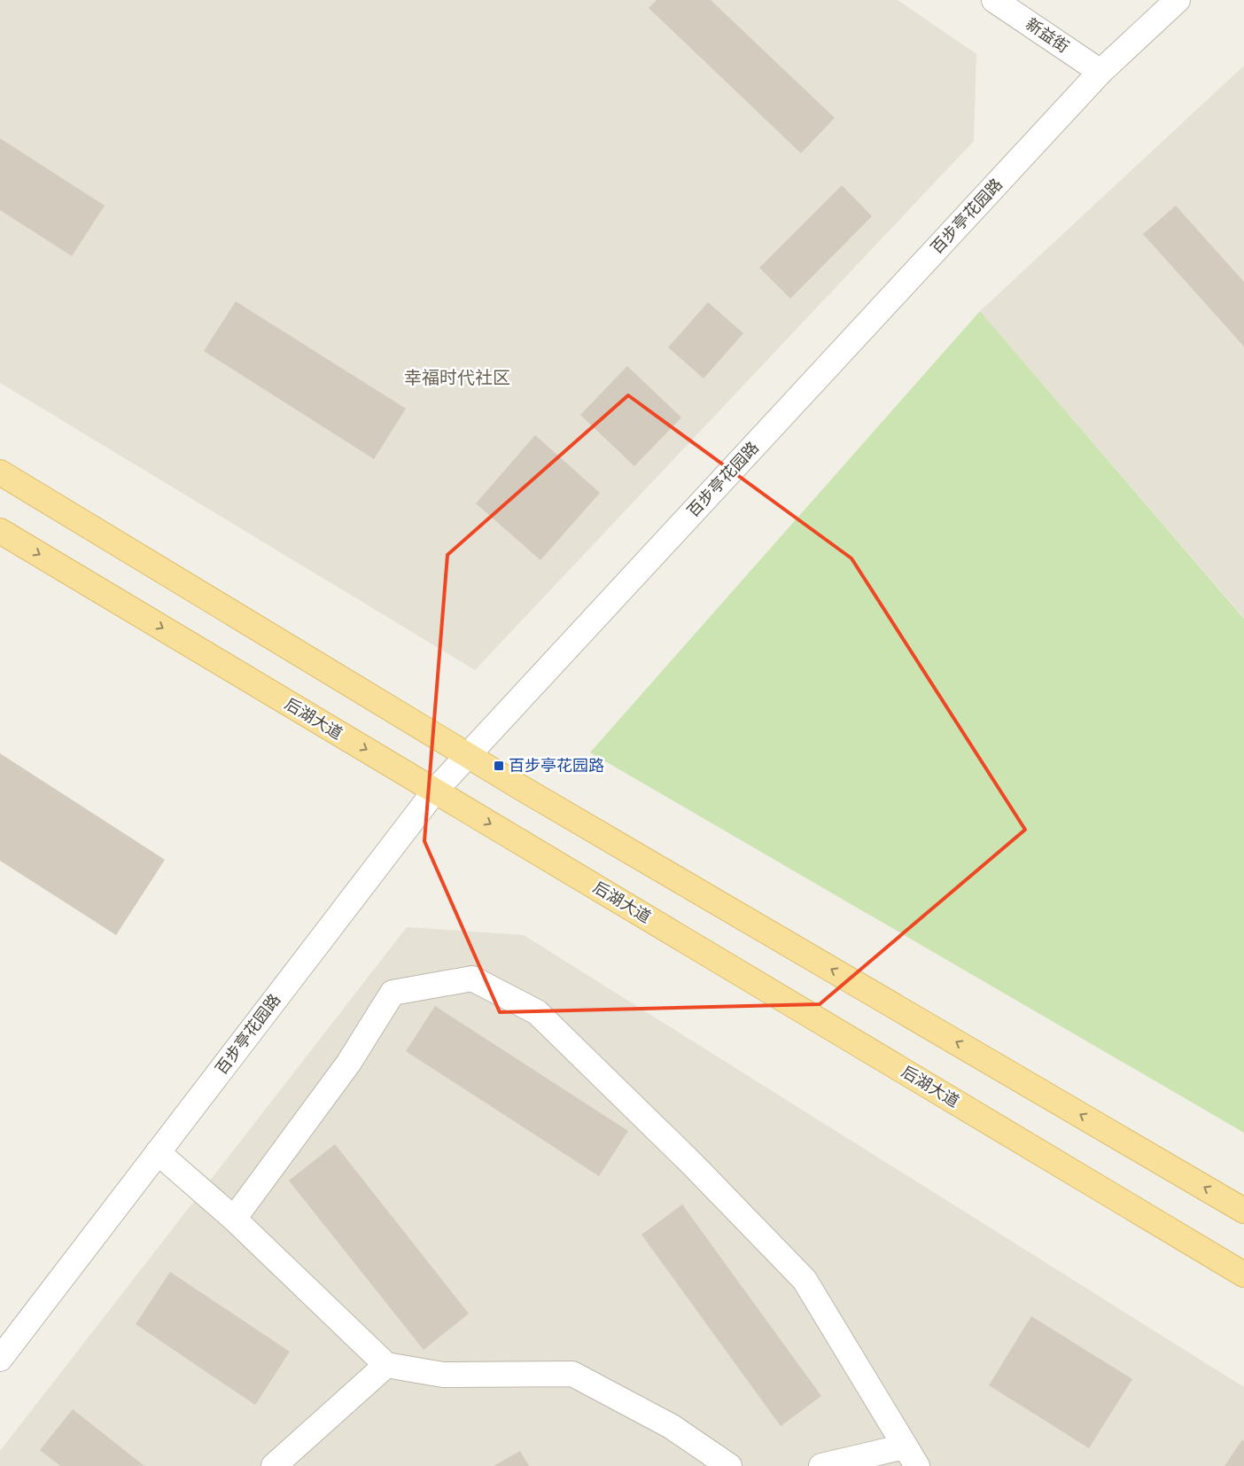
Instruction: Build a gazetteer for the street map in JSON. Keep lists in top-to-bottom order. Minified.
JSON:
{"streets":{"main road":["后湖大道"],"street":["新益街","百步亭花园路"]},"crossings":[["新益街","百步亭花园路"],["百步亭花园路","后湖大道"]],"districts":["幸福时代社区"],"places":{"transit":["百步亭花园路"]}}
